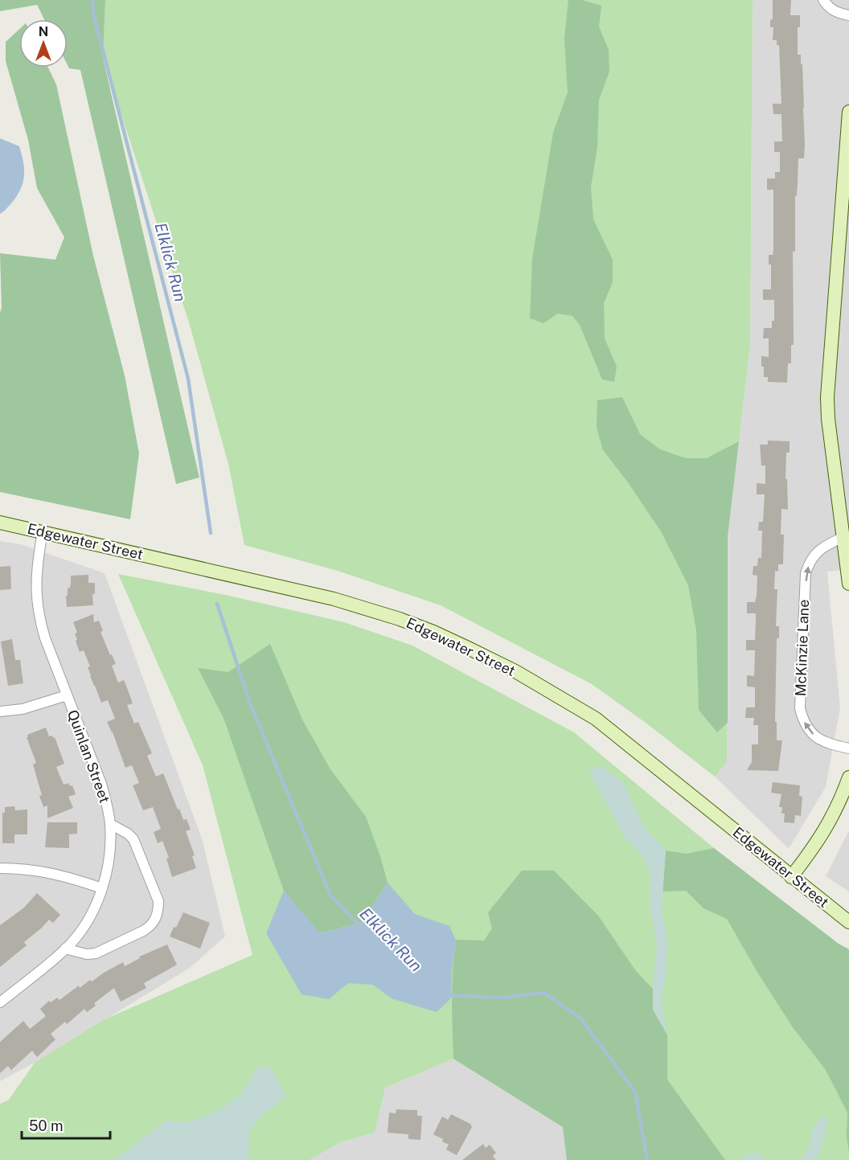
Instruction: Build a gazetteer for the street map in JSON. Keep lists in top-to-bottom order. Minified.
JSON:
{"streets":{"street":["Edgewater Street","McKinzie Lane","Quinlan Street"]},"crossings":[["Edgewater Street","Quinlan Street"]],"one_way":["McKinzie Lane"],"water":["Elklick Run"],"scale_bar":"50 m","north":"top"}
